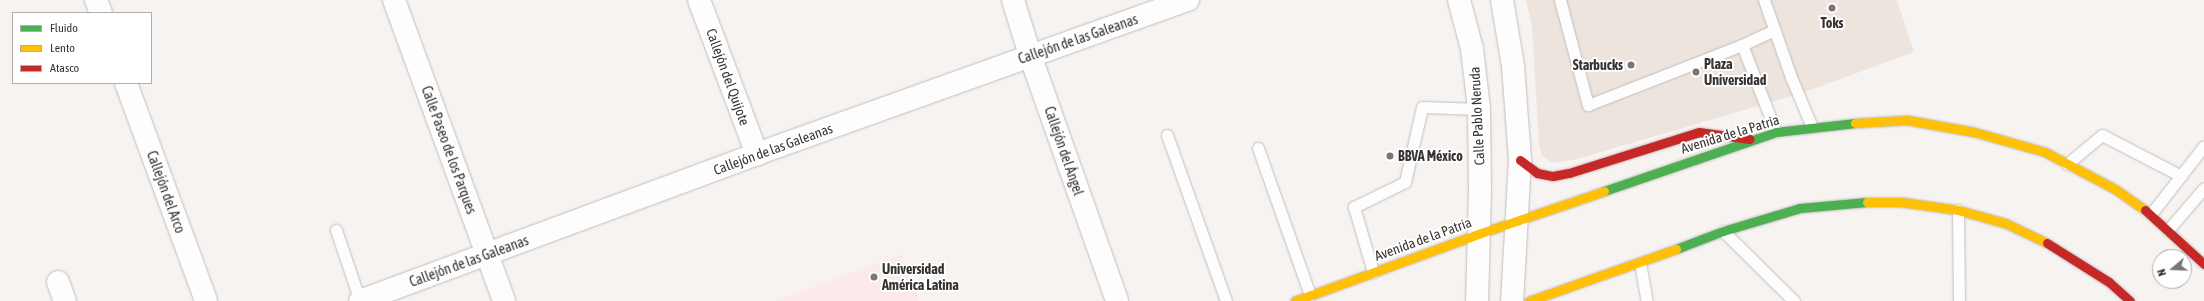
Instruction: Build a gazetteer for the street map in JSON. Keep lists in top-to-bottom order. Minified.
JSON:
{"streets":{"main road":["Avenida de la Patria"],"street":["Callejón de las Galeanas","Callejón del Quijote","Calle Pablo Neruda","Calle Paseo de los Parques","Callejón del Ángel","Callejón del Arco"]},"crossings":[["Callejón de las Galeanas","Callejón del Quijote"],["Callejón de las Galeanas","Calle Paseo de los Parques"],["Callejón de las Galeanas","Callejón del Ángel"],["Calle Pablo Neruda","Avenida de la Patria"]],"places":["Toks","Starbucks","Plaza Universidad","BBVA México","Universidad América Latina"],"legend":["Fluido","Lento","Atasco"],"north":"left"}
